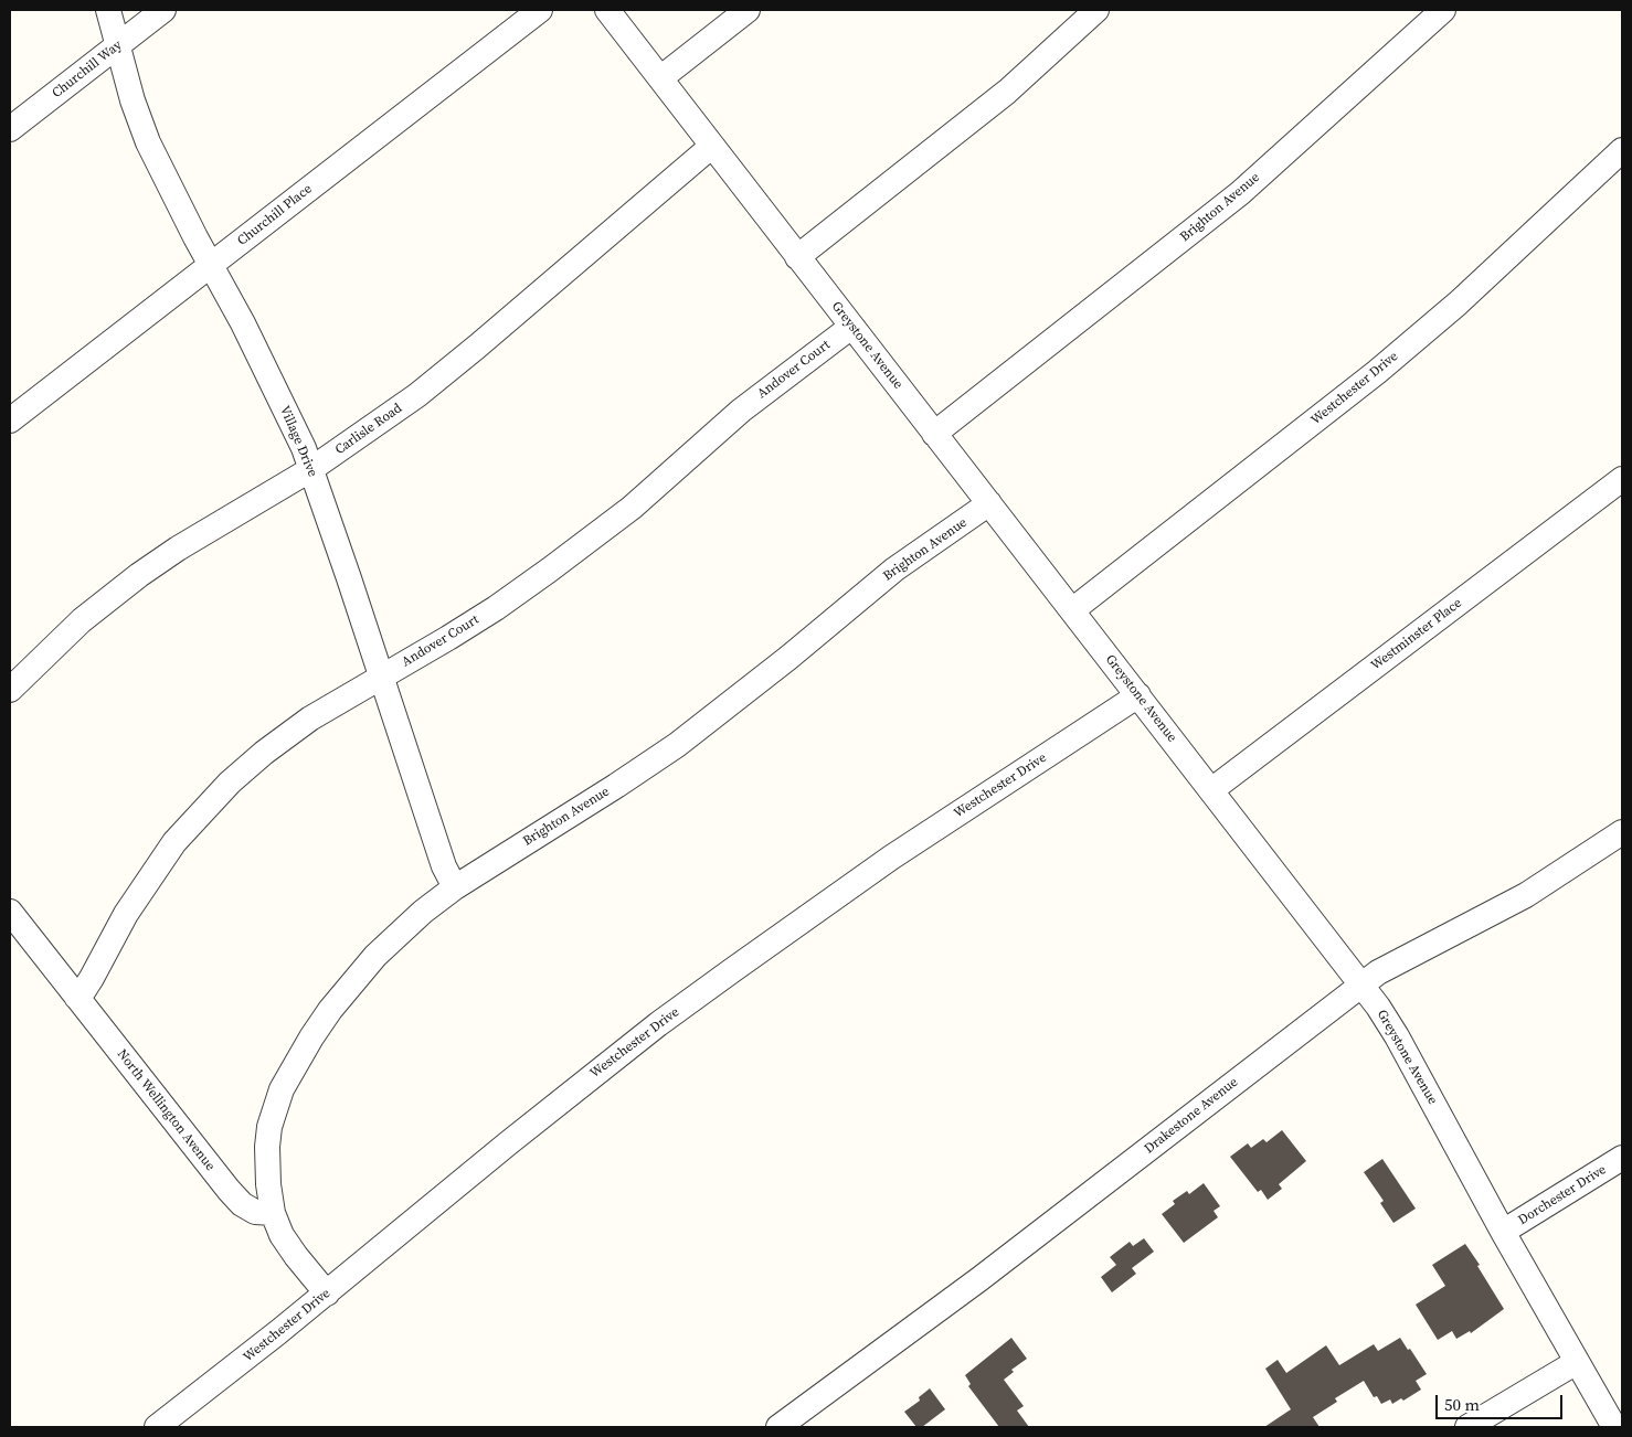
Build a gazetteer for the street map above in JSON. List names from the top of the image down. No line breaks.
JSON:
{"streets":{"street":["Churchill Way","Brighton Avenue","Churchill Place","Greystone Avenue","Andover Court","Westchester Drive","Carlisle Road","Village Drive","Westminster Place","North Wellington Avenue","Drakestone Avenue","Dorchester Drive"]},"crossings":[["Churchill Way","Village Drive"],["Brighton Avenue","Greystone Avenue"],["Brighton Avenue","Village Drive"],["Brighton Avenue","North Wellington Avenue"],["Churchill Place","Village Drive"],["Greystone Avenue","Andover Court"],["Greystone Avenue","Westchester Drive"],["Greystone Avenue","Carlisle Road"],["Greystone Avenue","Westminster Place"],["Greystone Avenue","Drakestone Avenue"],["Greystone Avenue","Dorchester Drive"],["Andover Court","Village Drive"],["Andover Court","North Wellington Avenue"],["Carlisle Road","Village Drive"]],"scale_bar":"50 m"}
